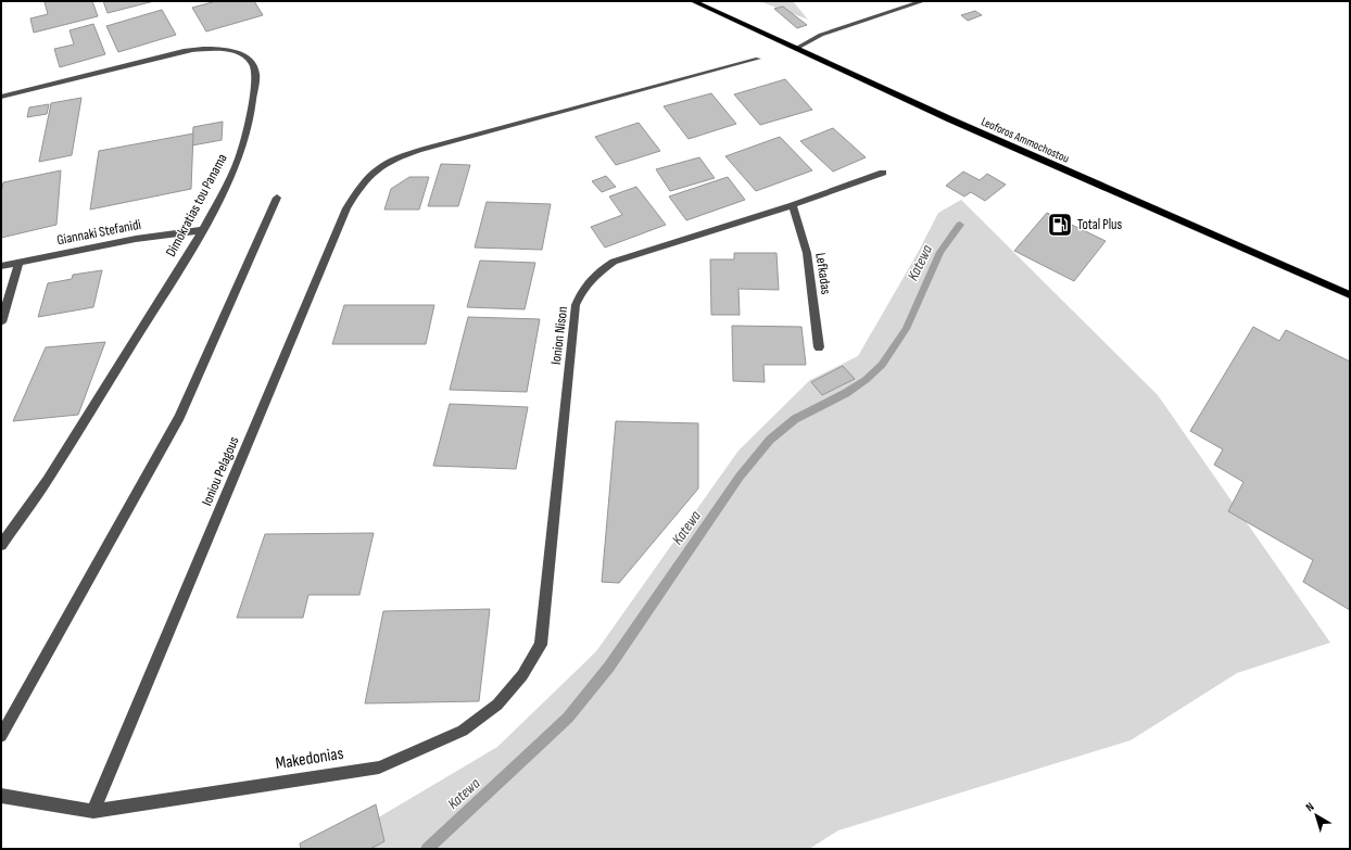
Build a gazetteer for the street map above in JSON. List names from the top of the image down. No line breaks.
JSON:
{"streets":{"main road":["Leoforos Ammochostou"],"street":["Dimokratias tou Panama","Giannaki Stefanidi","Lefkadas","Ionion Nison","Ioniou Pelagous","Makedonias"]},"crossings":[["Dimokratias tou Panama","Giannaki Stefanidi"],["Lefkadas","Ionion Nison"],["Ionion Nison","Makedonias"],["Ioniou Pelagous","Makedonias"]],"water":["Katewa"],"places":{"fuel station":["Total Plus"]},"north":"top left"}
